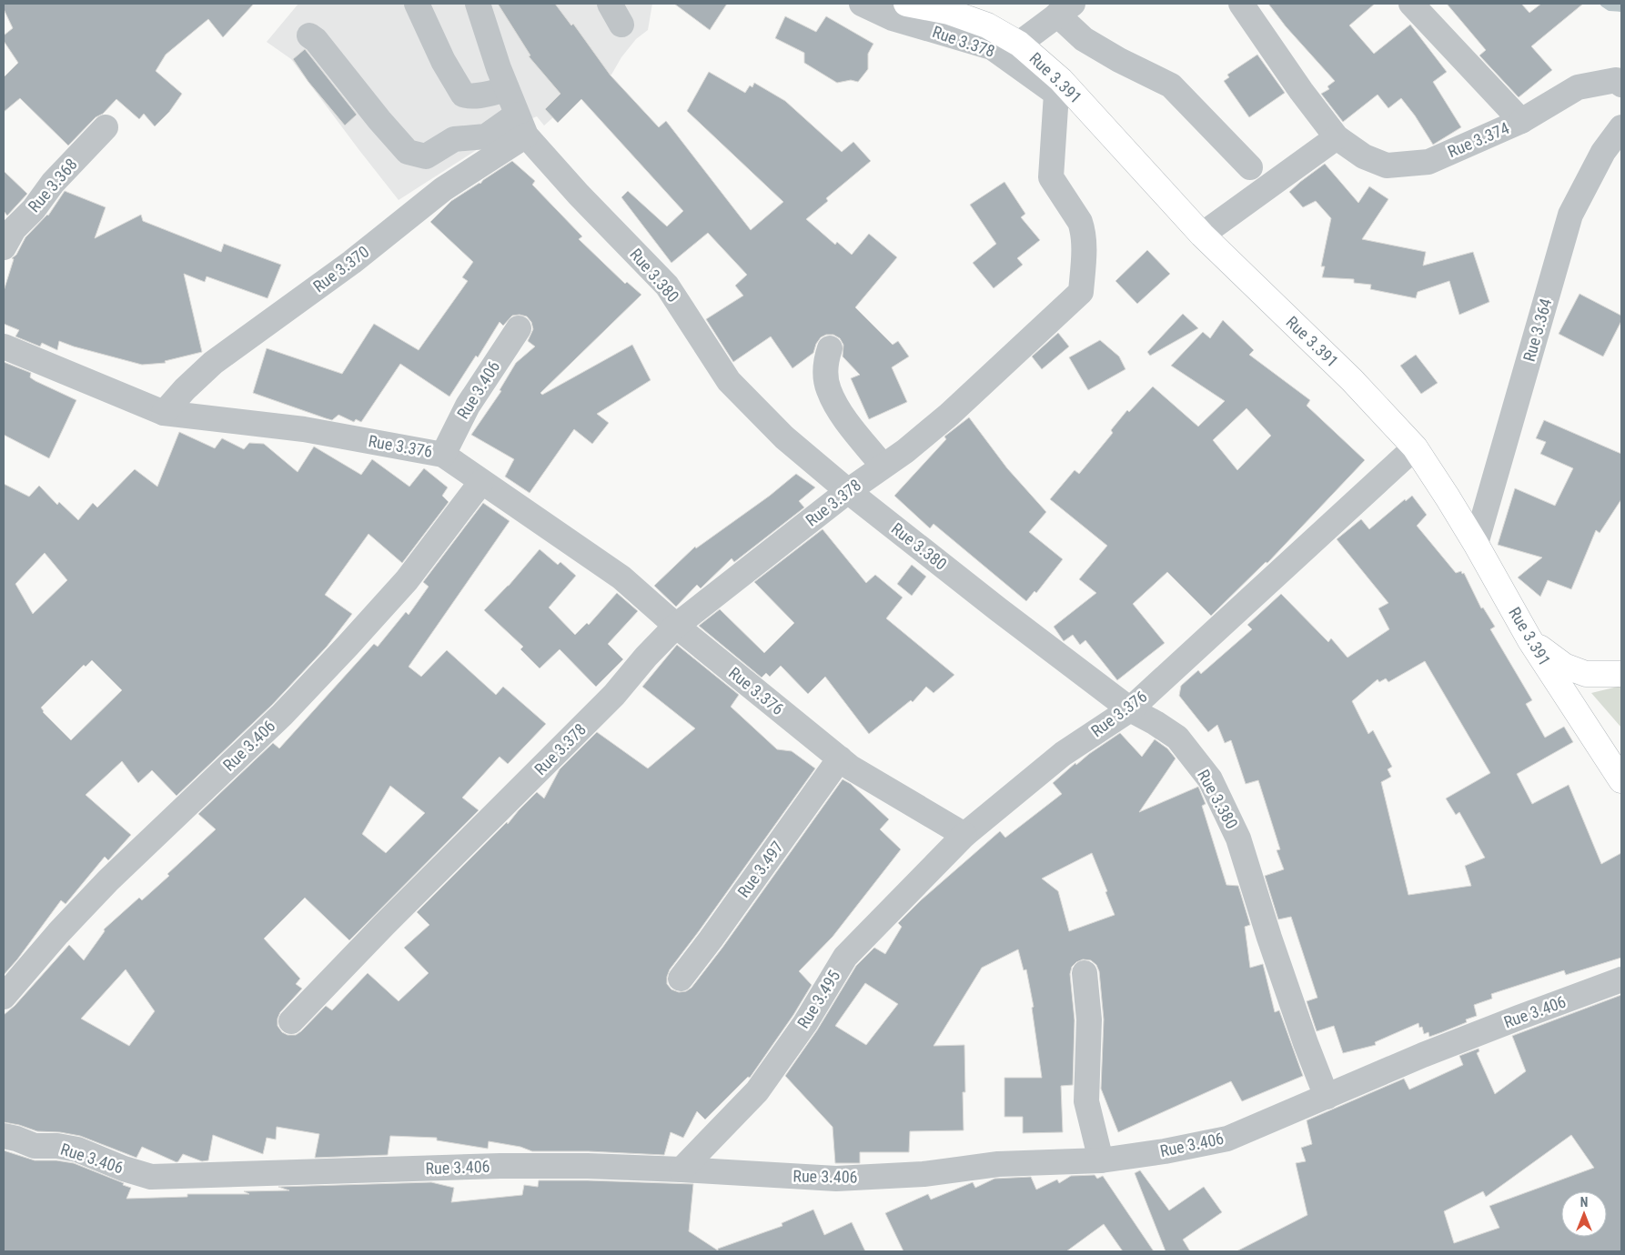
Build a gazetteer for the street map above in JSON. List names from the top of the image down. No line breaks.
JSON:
{"streets":{"main road":["Rue 3.391"],"street":["Rue 3.378","Rue 3.374","Rue 3.368","Rue 3.370","Rue 3.380","Rue 3.364","Rue 3.406","Rue 3.376","Rue 3.497","Rue 3.495"]},"crossings":[["Rue 3.378","Rue 3.380"],["Rue 3.378","Rue 3.376"],["Rue 3.391","Rue 3.364"],["Rue 3.391","Rue 3.376"],["Rue 3.370","Rue 3.380"],["Rue 3.370","Rue 3.376"],["Rue 3.380","Rue 3.406"],["Rue 3.380","Rue 3.376"],["Rue 3.406","Rue 3.376"],["Rue 3.406","Rue 3.495"],["Rue 3.376","Rue 3.497"],["Rue 3.376","Rue 3.495"]],"north":"top"}
